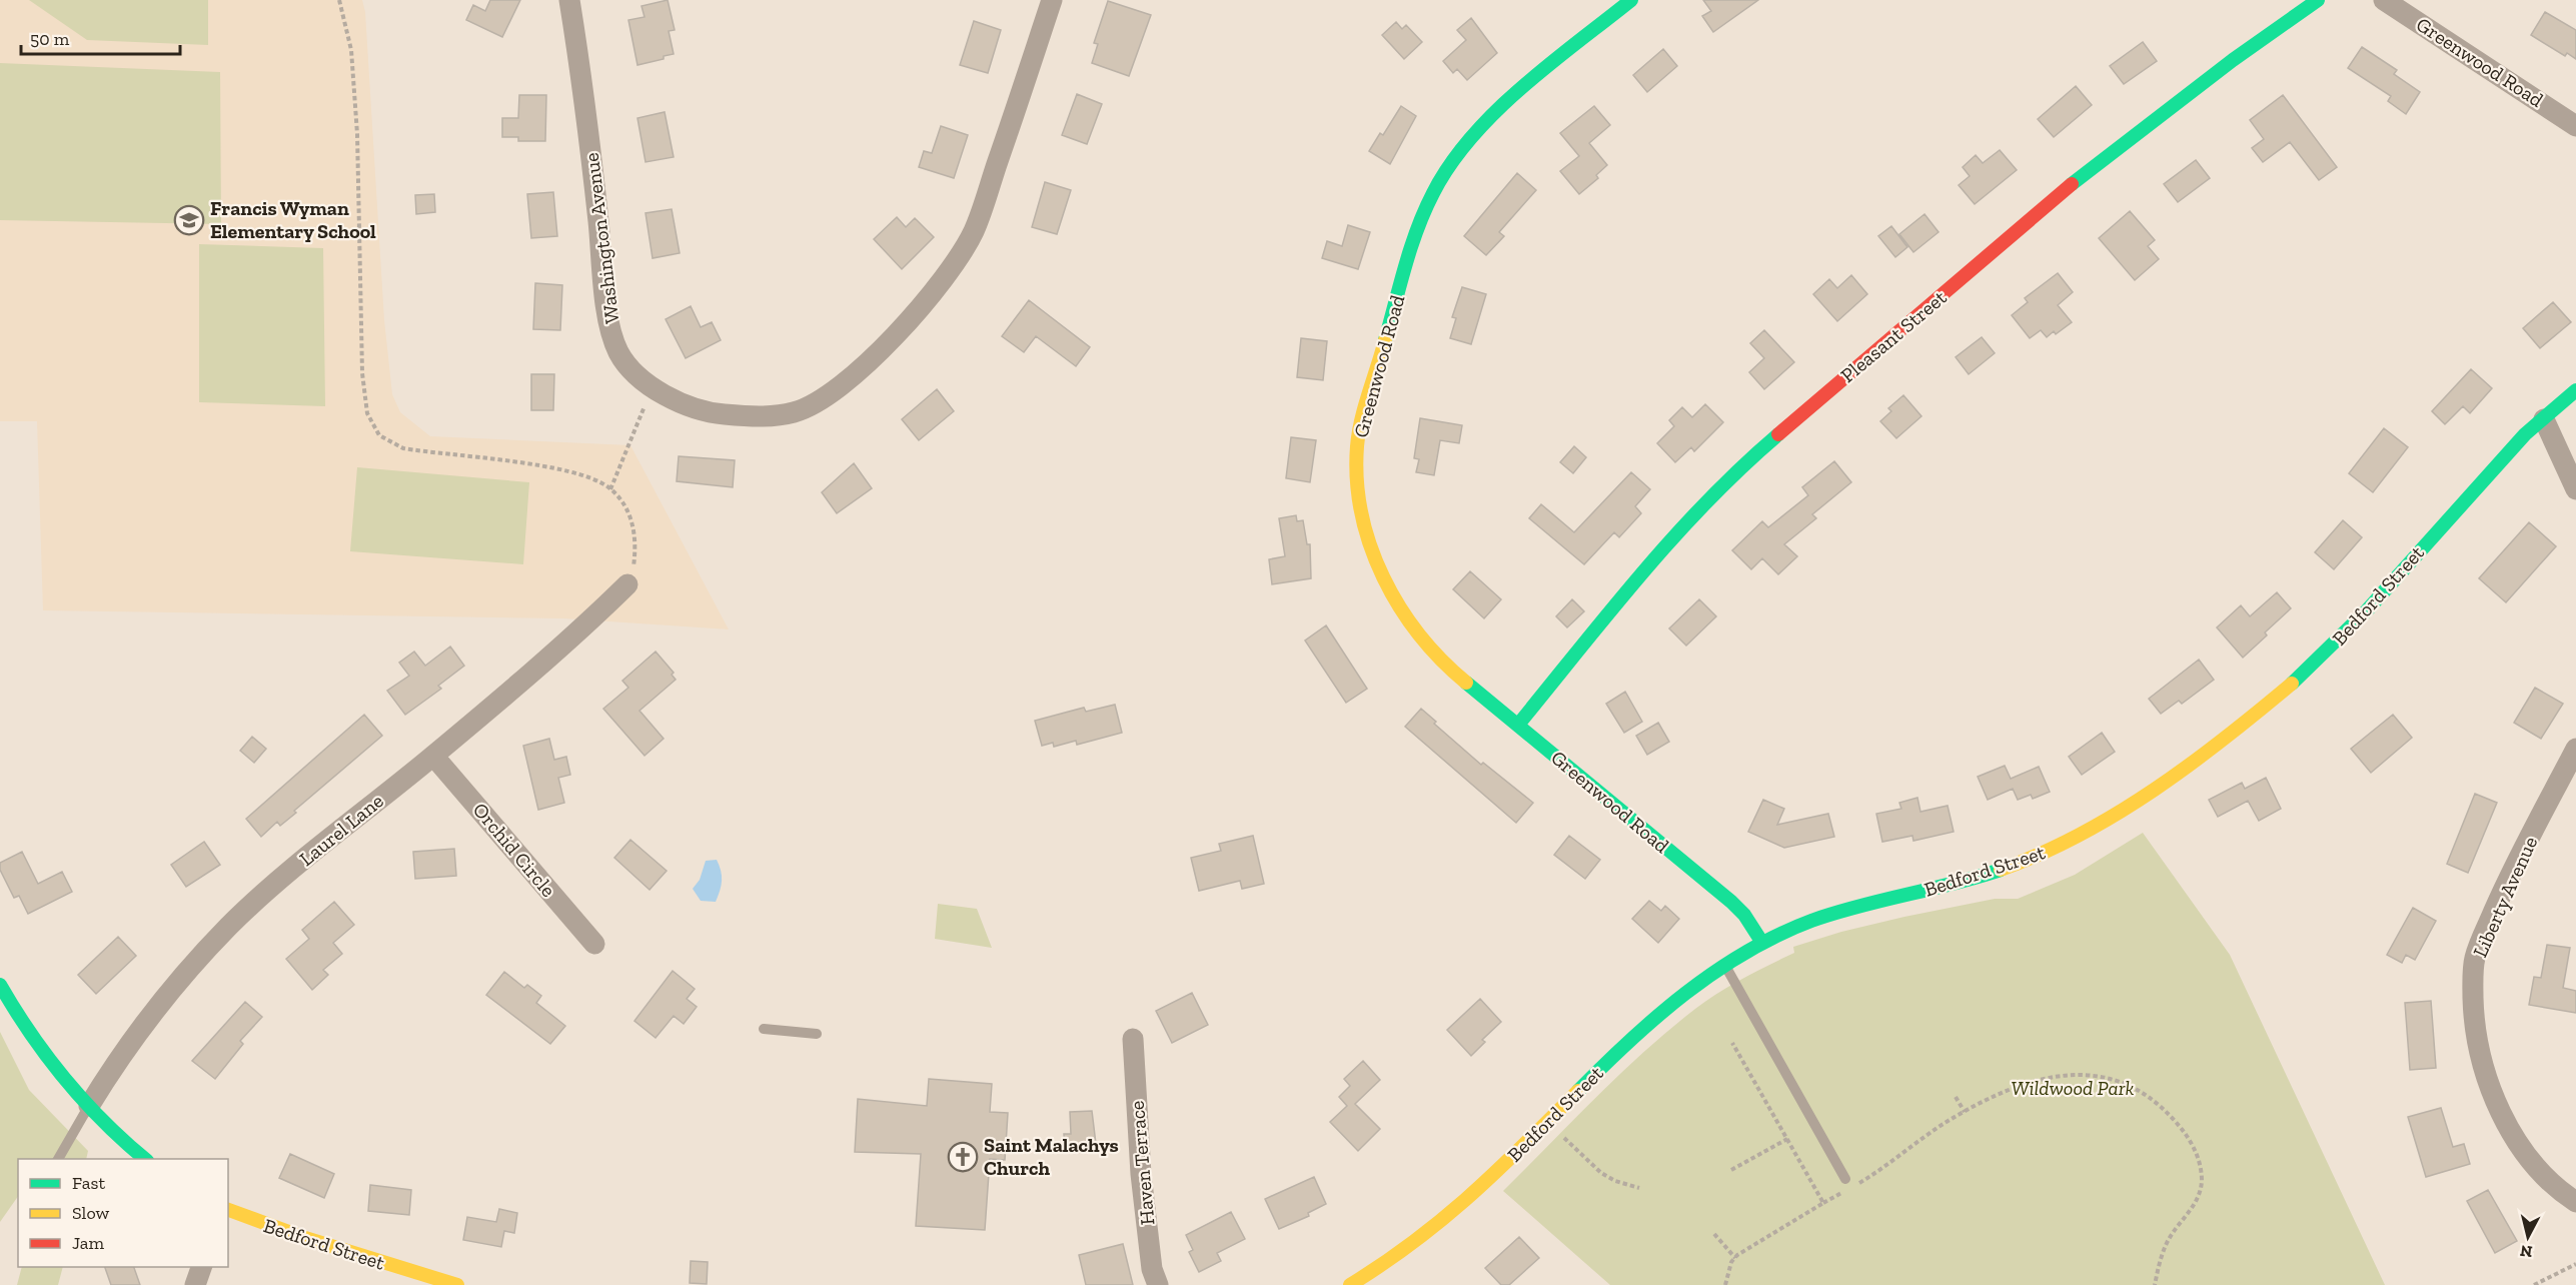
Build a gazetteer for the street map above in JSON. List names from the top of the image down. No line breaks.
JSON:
{"streets":{"street":["Greenwood Road","Washington Avenue","Pleasant Street","Bedford Street","Laurel Lane","Orchid Circle","Liberty Avenue","Haven Terrace"]},"crossings":[["Greenwood Road","Pleasant Street"],["Greenwood Road","Bedford Street"],["Laurel Lane","Orchid Circle"]],"parks":["Wildwood Park"],"places":{"school or university":["Francis Wyman Elementary School"],"church":["Saint Malachys Church"]},"legend":["Fast","Slow","Jam"],"scale_bar":"50 m","north":"bottom"}
